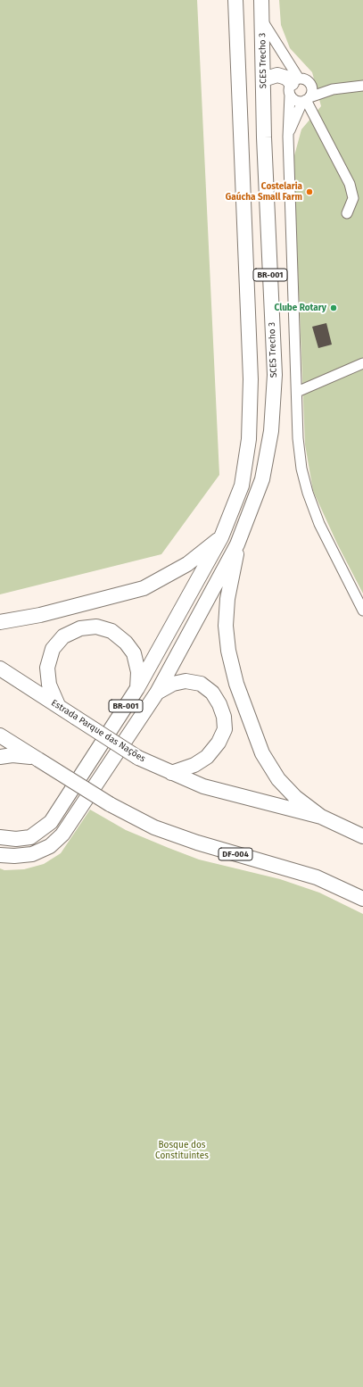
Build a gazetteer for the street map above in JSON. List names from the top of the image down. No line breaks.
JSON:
{"streets":{"highway":["SCES Trecho 3","BR-001","Estrada Parque das Nações","DF-004"]},"crossings":[["SCES Trecho 3","BR-001"],["BR-001","Estrada Parque das Nações"]],"parks":["Bosque dos Constituintes"],"places":["Costelaria Gaúcha Small Farm","Clube Rotary"]}
